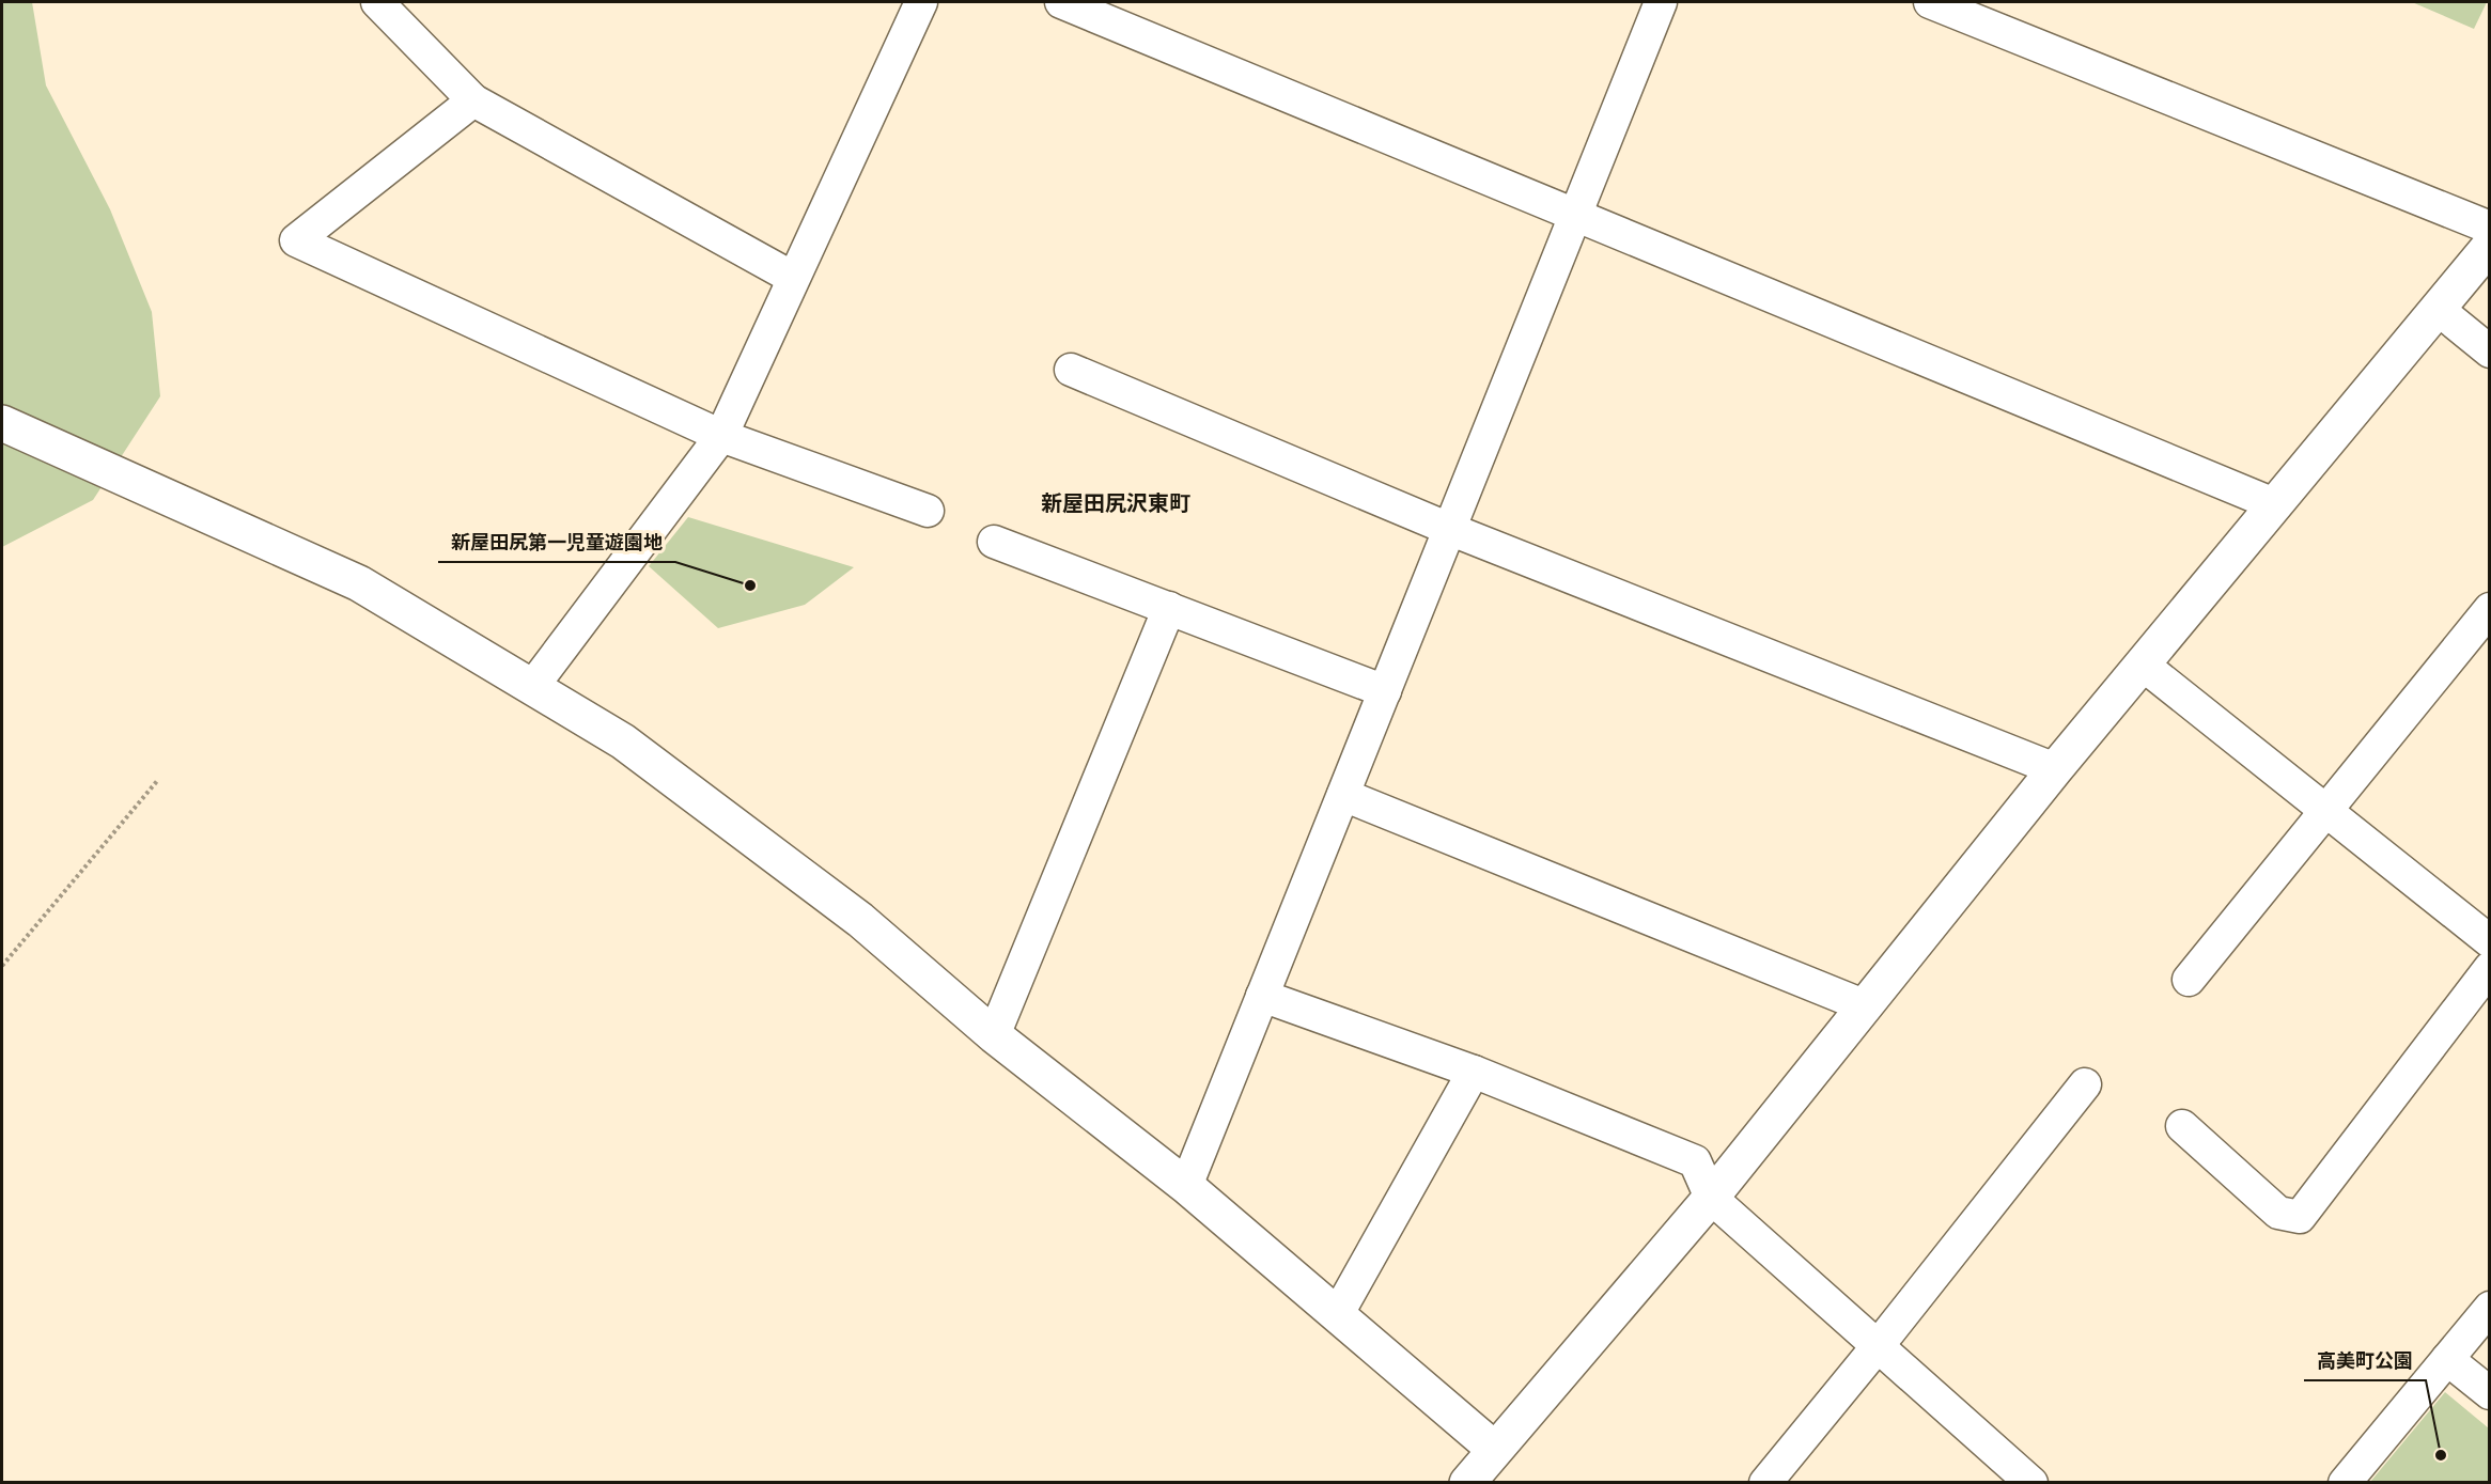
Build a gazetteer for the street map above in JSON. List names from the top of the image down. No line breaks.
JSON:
{"districts":["新屋田尻沢東町"],"places":["新屋田尻第一児童遊園地","高美町公園"]}
